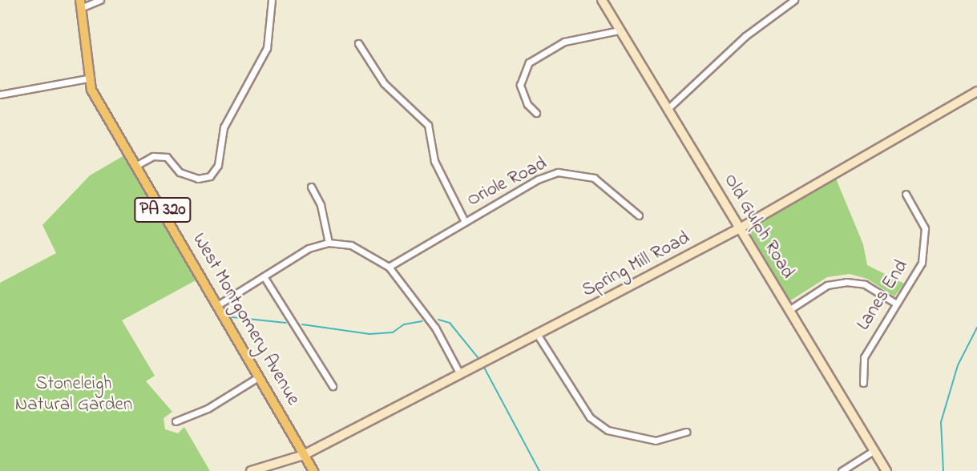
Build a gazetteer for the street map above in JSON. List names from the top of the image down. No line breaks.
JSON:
{"streets":{"main road":["PA 320","Old Gulph Road","Spring Mill Road","West Montgomery Avenue"],"street":["Oriole Road","Lanes End"]},"crossings":[["Old Gulph Road","Spring Mill Road"],["Spring Mill Road","West Montgomery Avenue"]],"parks":["Stoneleigh Natural Garden"]}
